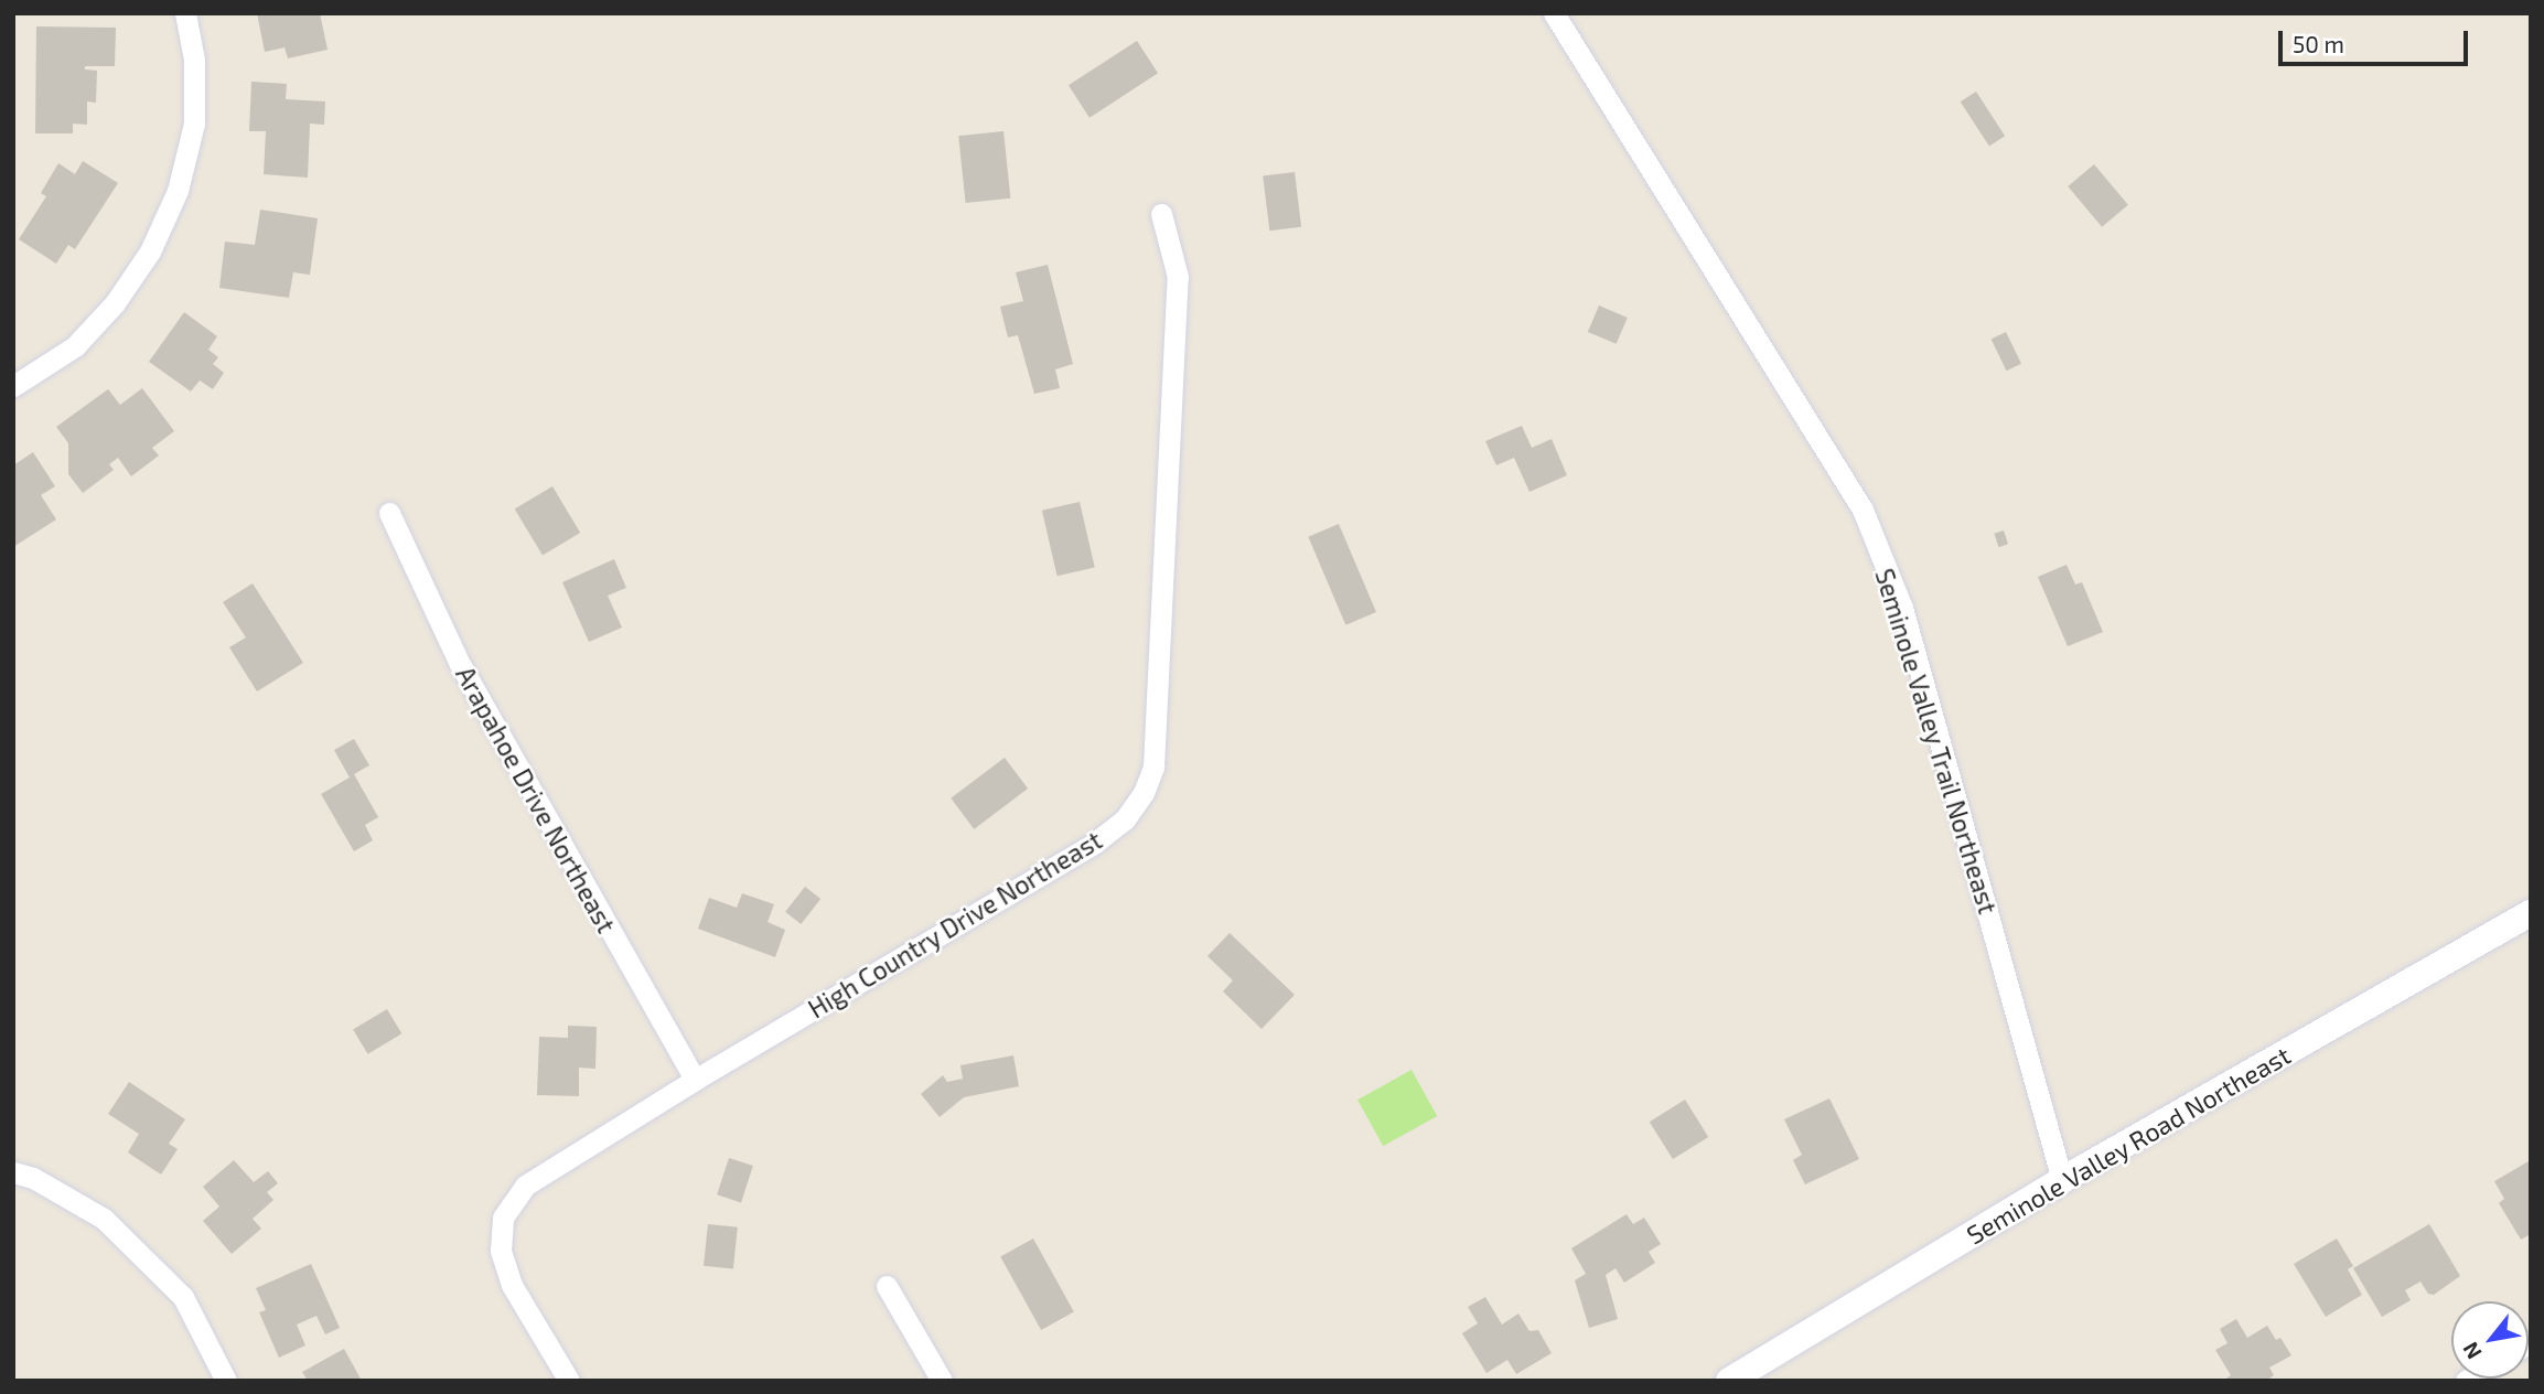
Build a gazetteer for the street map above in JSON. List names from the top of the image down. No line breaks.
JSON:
{"streets":{"street":["Seminole Valley Trail Northeast","Arapahoe Drive Northeast","High Country Drive Northeast","Seminole Valley Road Northeast"]},"crossings":[["Seminole Valley Trail Northeast","Seminole Valley Road Northeast"],["Arapahoe Drive Northeast","High Country Drive Northeast"]],"scale_bar":"50 m","north":"bottom left"}
